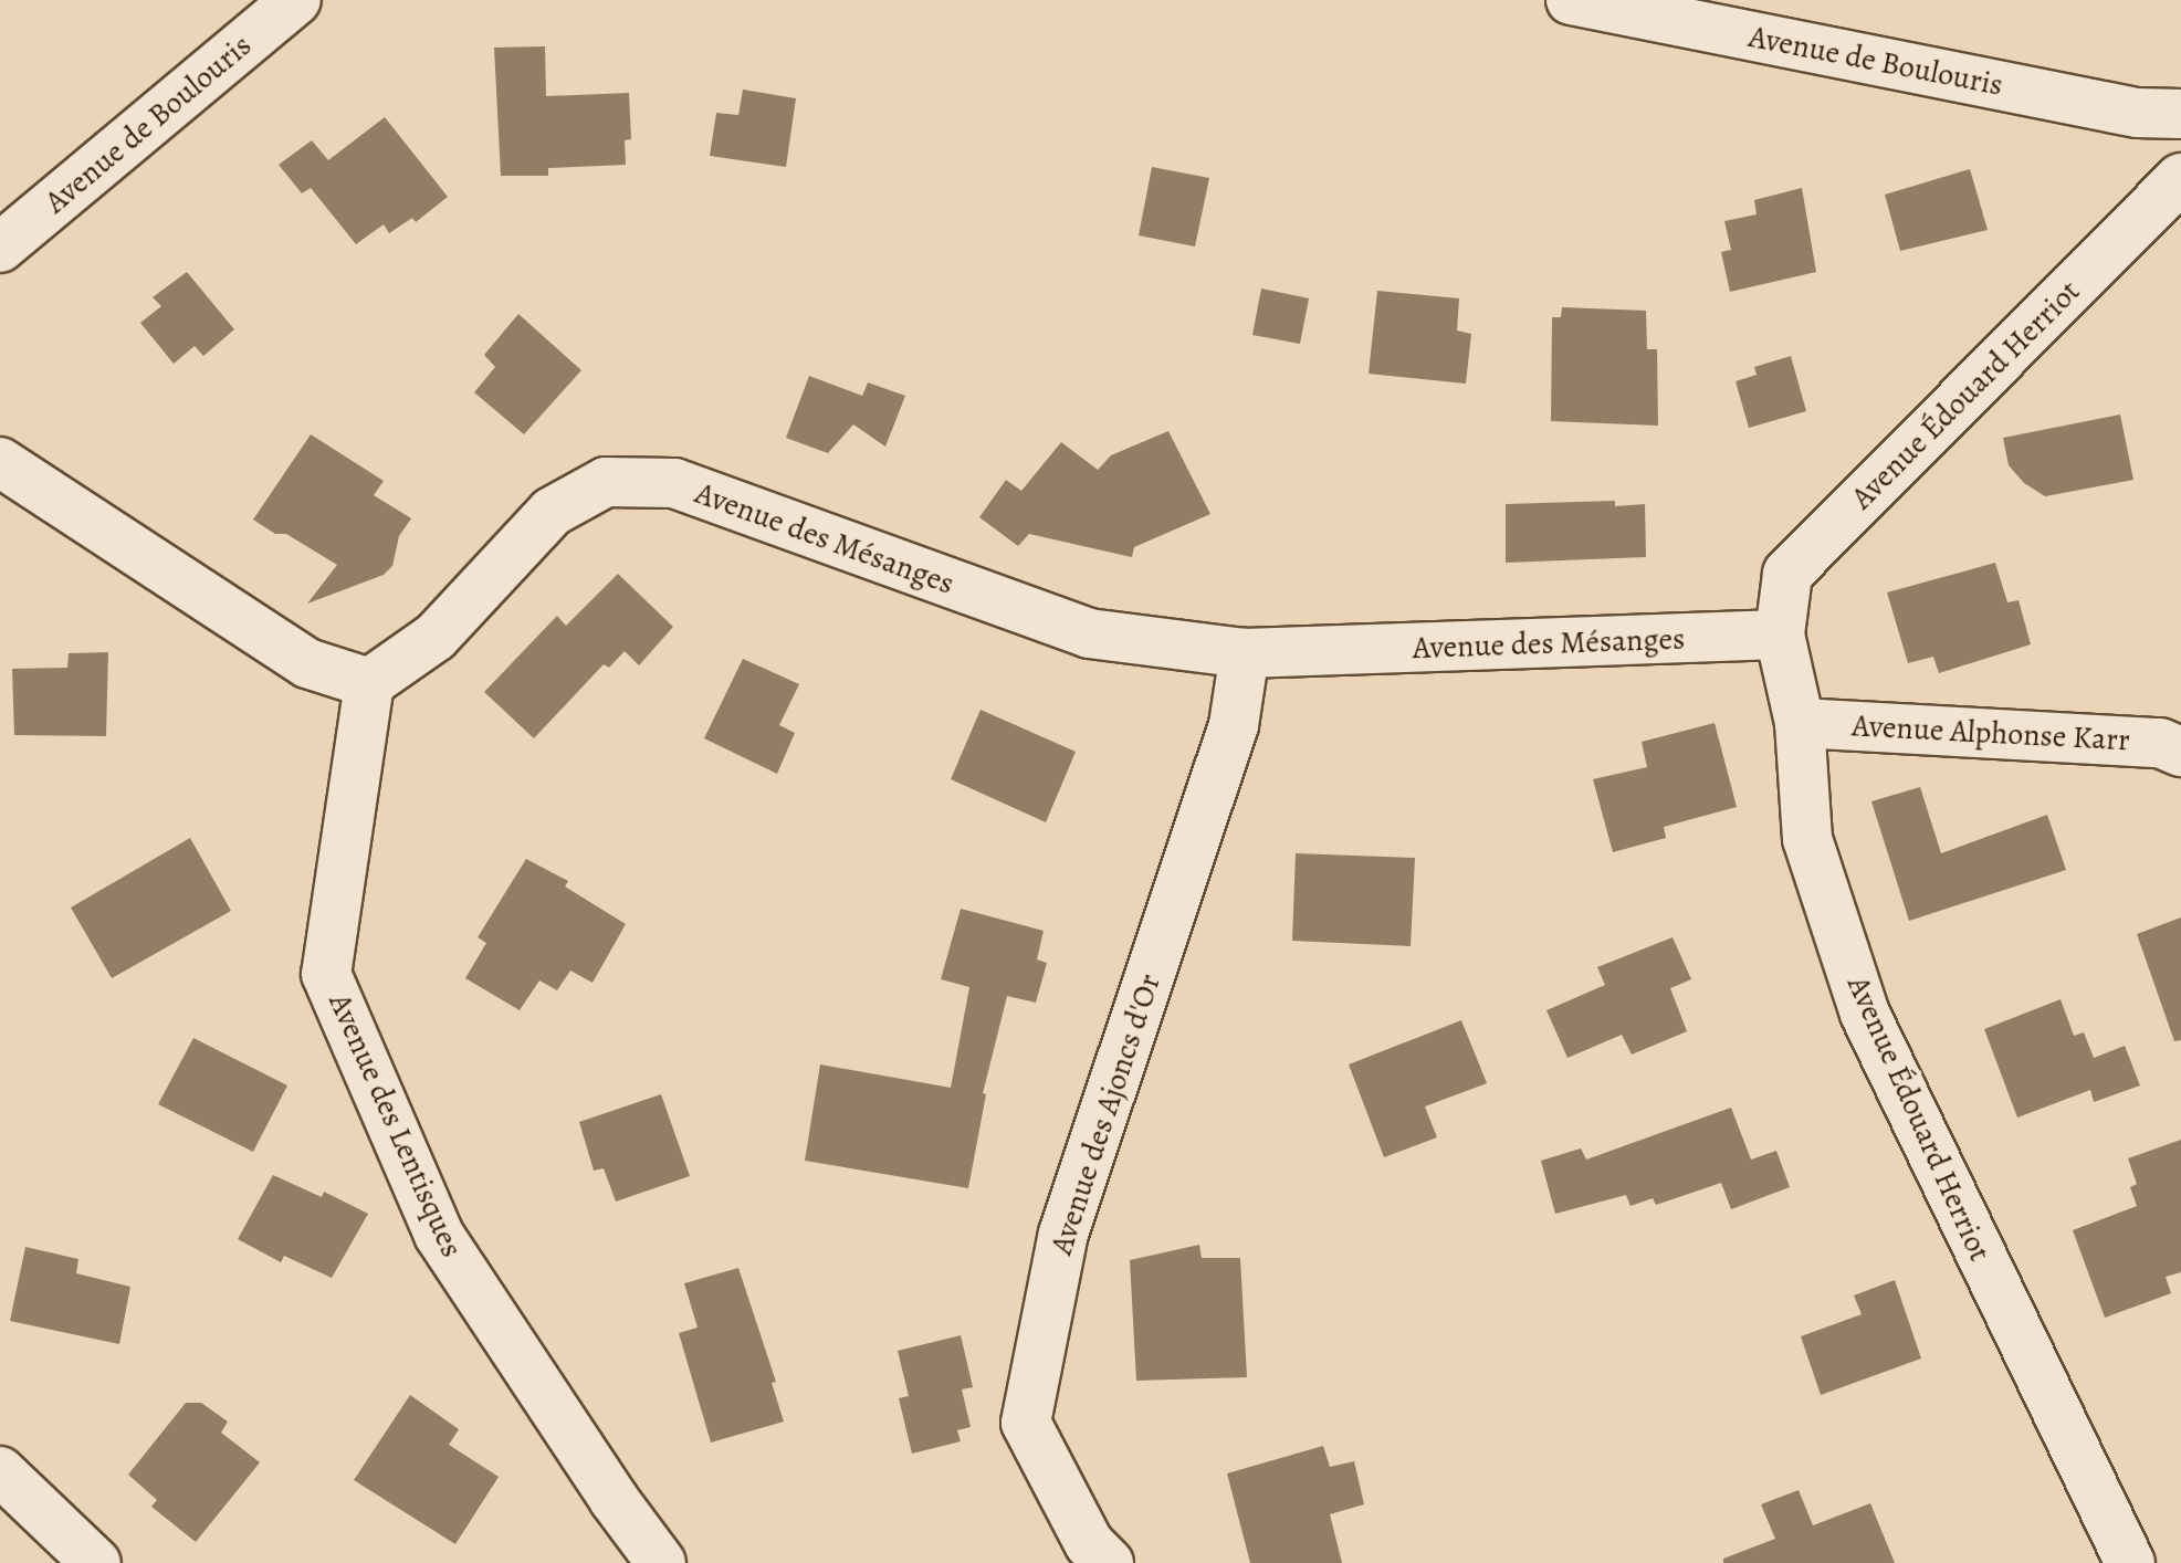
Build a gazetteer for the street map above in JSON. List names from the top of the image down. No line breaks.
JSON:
{"streets":{"street":["Avenue de Boulouris","Avenue Édouard Herriot","Avenue des Mésanges","Avenue Alphonse Karr","Avenue des Ajoncs d'Or","Avenue des Lentisques"]},"crossings":[["Avenue Édouard Herriot","Avenue des Mésanges"],["Avenue Édouard Herriot","Avenue Alphonse Karr"],["Avenue des Mésanges","Avenue des Ajoncs d'Or"],["Avenue des Mésanges","Avenue des Lentisques"]]}
